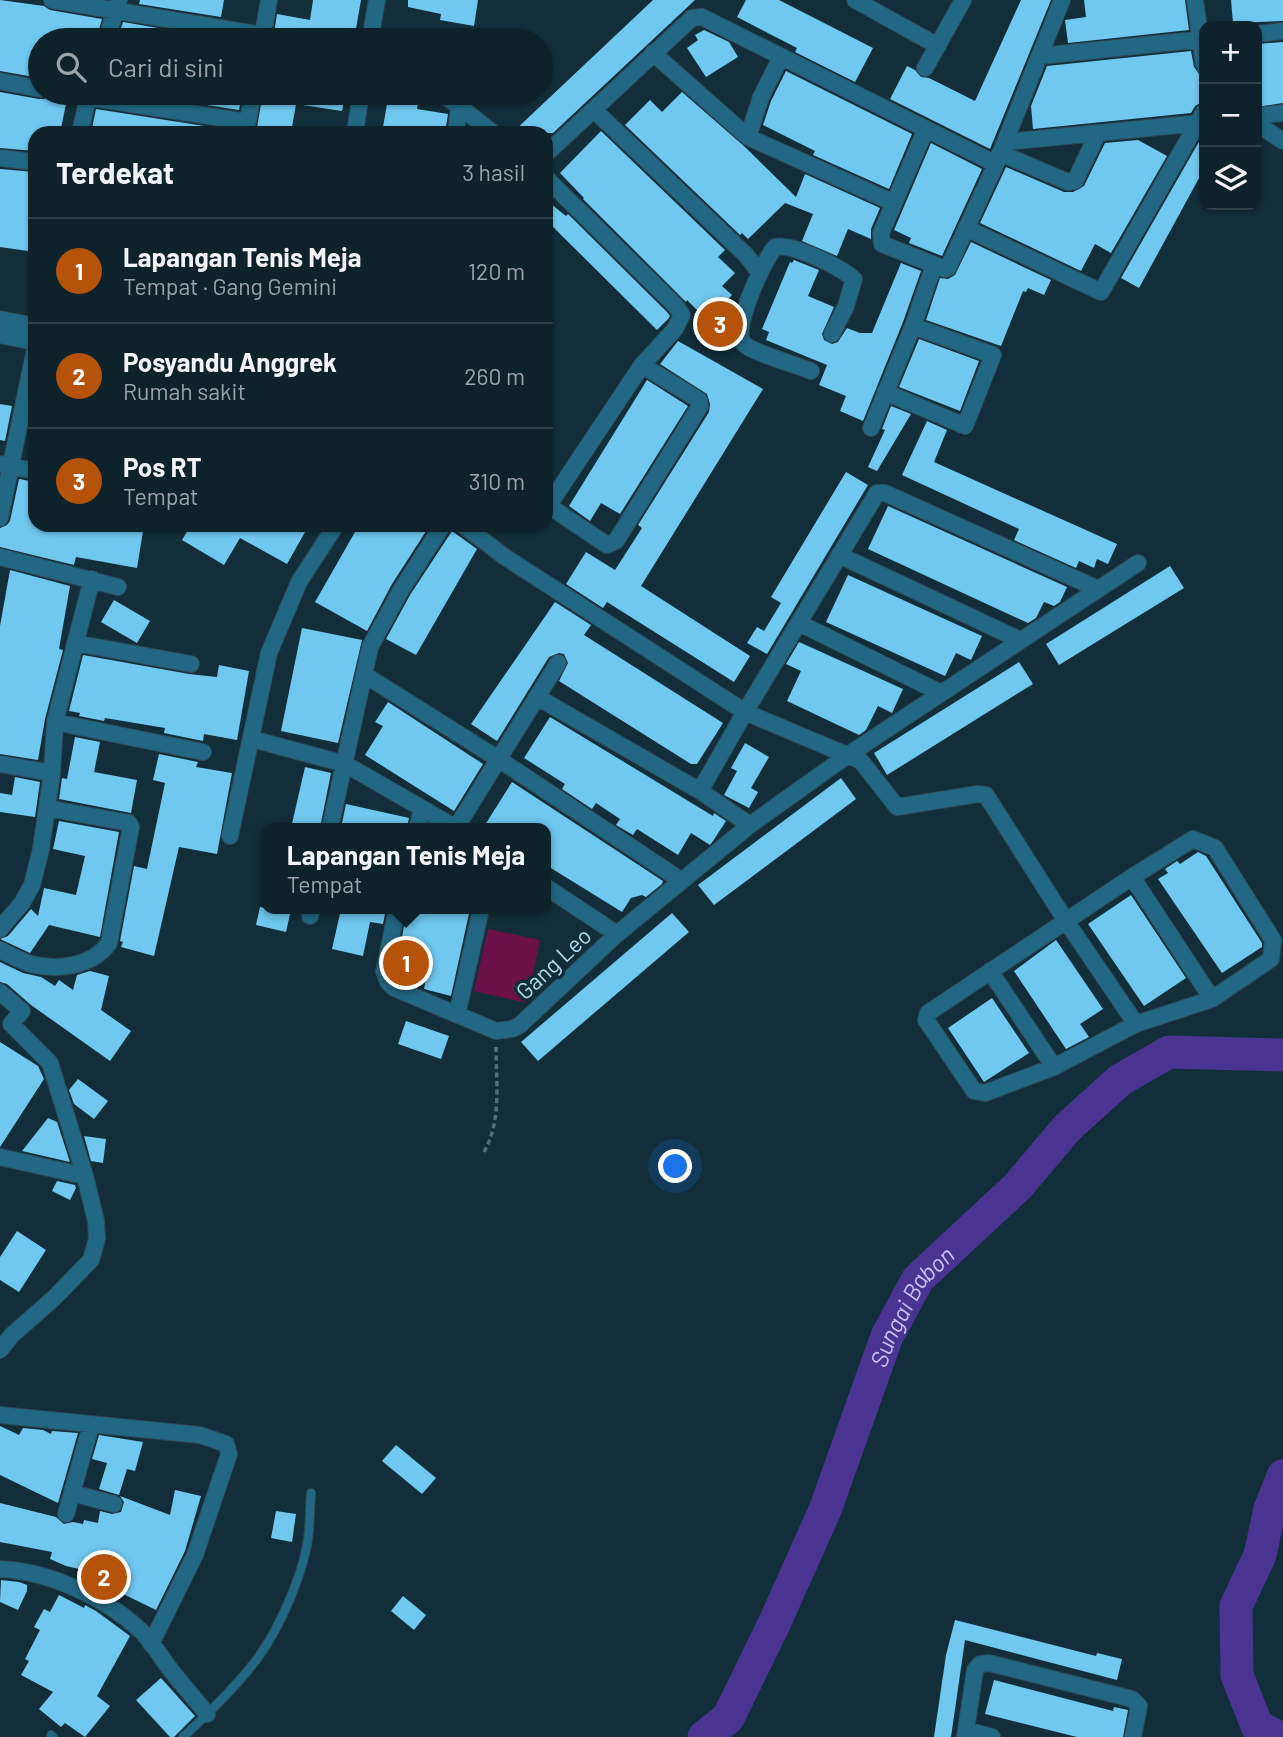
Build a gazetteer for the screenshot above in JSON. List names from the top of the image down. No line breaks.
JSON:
{"streets":{"street":["Gang Leo"]},"water":["Sungai Babon"],"page":{"map_buttons":["+","−"],"search":"Cari di sini","heading":["Terdekat","3 hasil"],"list":[{"mark":"1","name":"Lapangan Tenis Meja","note":"Tempat · Gang Gemini","value":"120 m"},{"mark":"2","name":"Posyandu Anggrek","note":"Rumah sakit","value":"260 m"},{"mark":"3","name":"Pos RT","note":"Tempat","value":"310 m"}],"pins":["3","1","2"],"popup":["Lapangan Tenis Meja","Tempat"]}}
